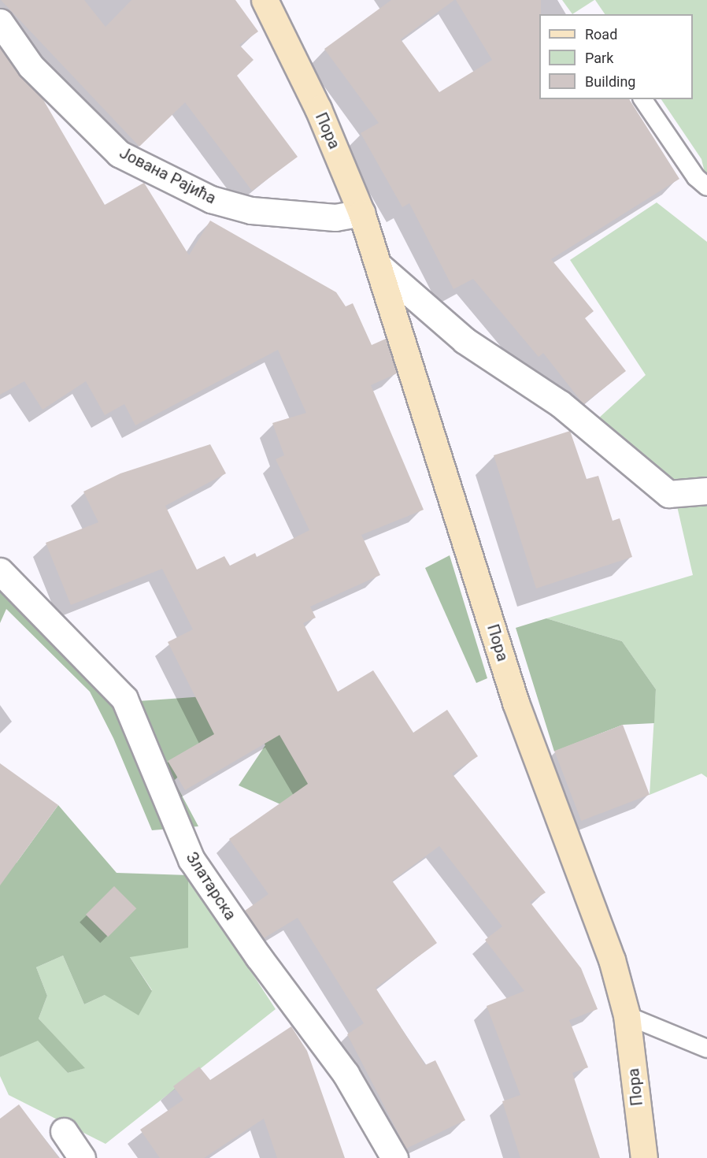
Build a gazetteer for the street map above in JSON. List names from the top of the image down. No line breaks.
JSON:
{"streets":{"street":["Пора","Јована Рајића","Златарска"]},"crossings":[["Пора","Јована Рајића"]],"legend":["Road","Park","Building"]}
